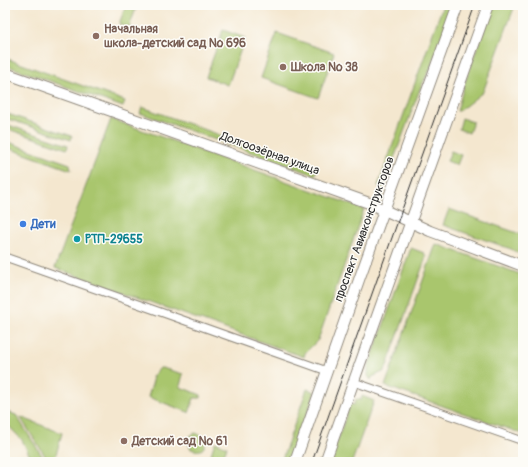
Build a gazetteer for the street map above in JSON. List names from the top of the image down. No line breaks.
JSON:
{"streets":{"street":["Долгоозёрная улица","проспект Авиаконструкторов"]},"crossings":[["Долгоозёрная улица","проспект Авиаконструкторов"]],"places":["Начальная школа-детский сад № 696","Школа № 38","Дети","РТП-29655","Детский сад № 61"]}
